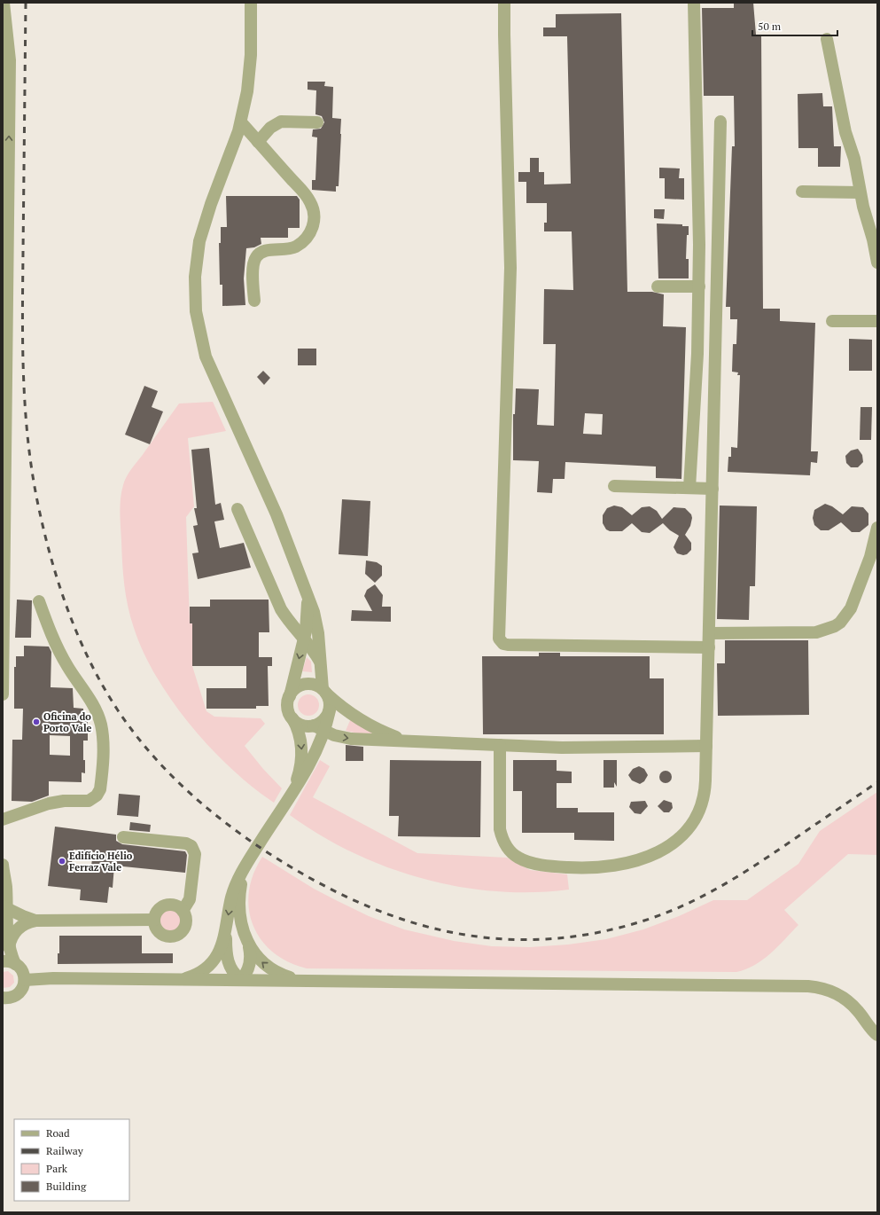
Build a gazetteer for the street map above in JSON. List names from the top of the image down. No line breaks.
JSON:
{"places":["Oficina do Porto Vale","Edifício Hélio Ferraz Vale"],"legend":["Road","Railway","Park","Building"],"scale_bar":"50 m"}
